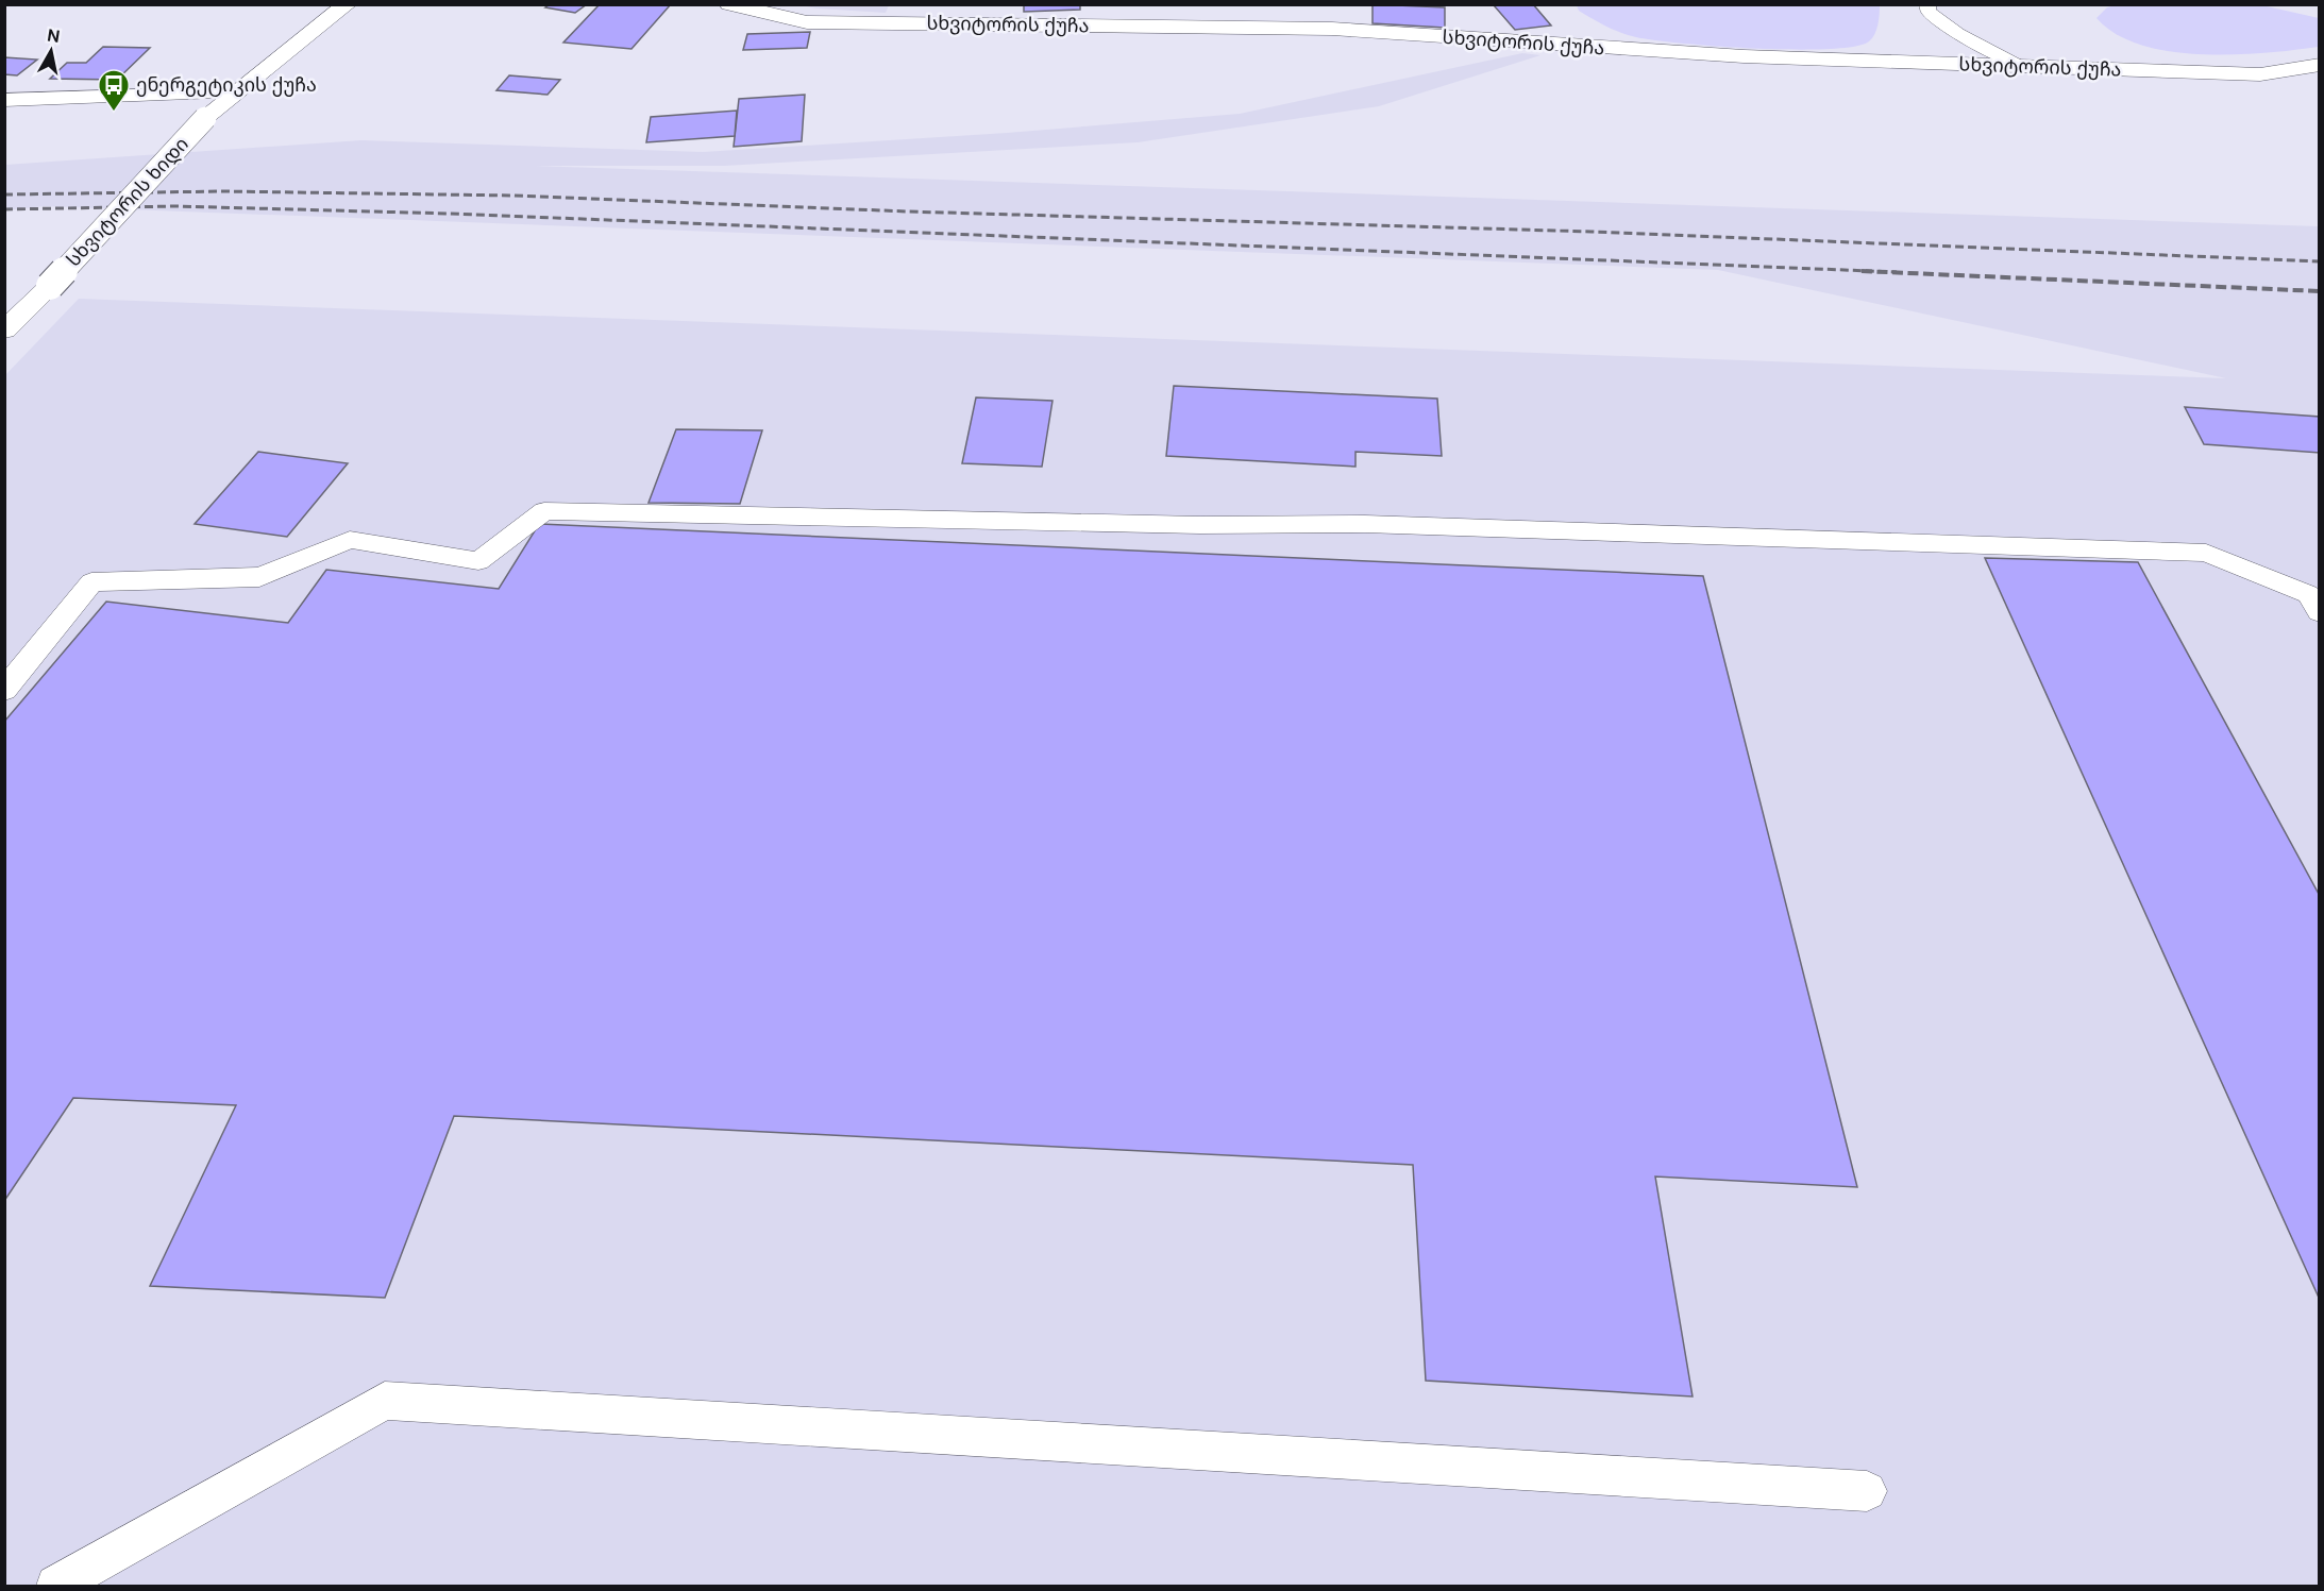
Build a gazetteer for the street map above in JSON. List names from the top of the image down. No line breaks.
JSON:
{"streets":{"street":["სხვიტორის ქუჩა","სხვიტორის ხიდი"]},"places":{"bus stop":["ენერგეტიკის ქუჩა"]},"north":"top"}
